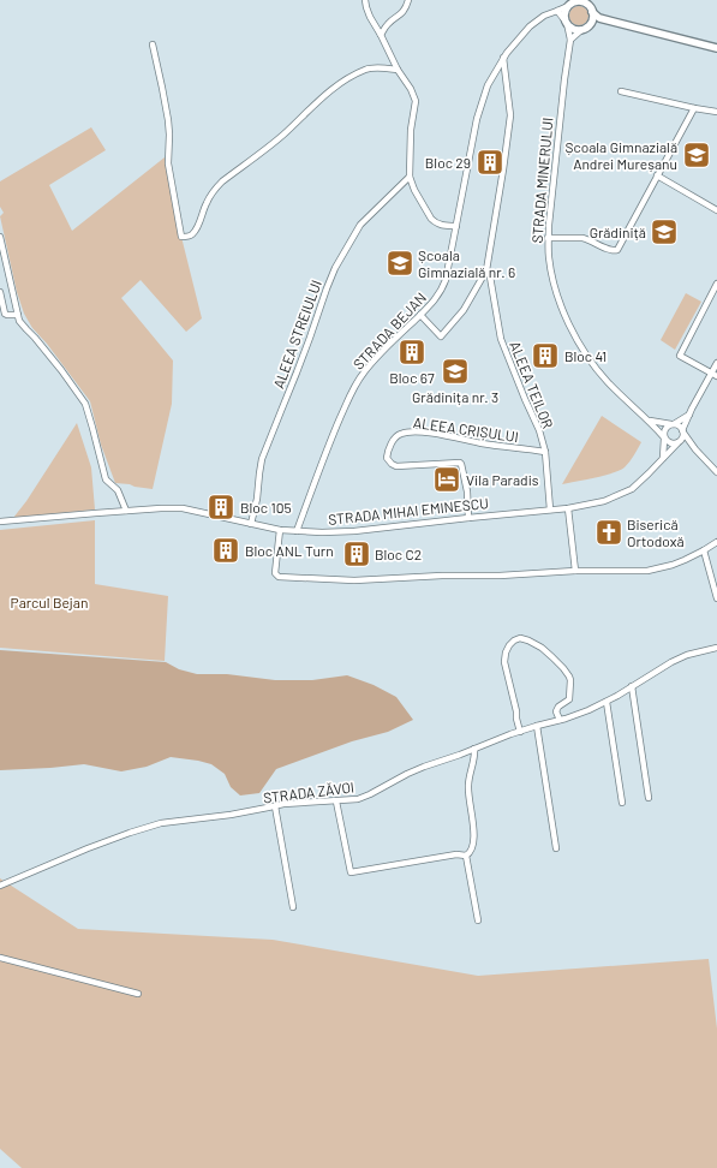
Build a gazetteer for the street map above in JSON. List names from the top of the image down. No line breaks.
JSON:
{"streets":{"street":["STRADA MINERULUI","STRADA BEJAN","ALEEA STREIULUI","ALEEA TEILOR","ALEEA CRIȘULUI","STRADA MIHAI EMINESCU","STRADA ZĂVOI"]},"crossings":[["STRADA MINERULUI","STRADA MIHAI EMINESCU"],["STRADA BEJAN","ALEEA TEILOR"],["STRADA BEJAN","STRADA MIHAI EMINESCU"],["ALEEA STREIULUI","STRADA MIHAI EMINESCU"],["ALEEA TEILOR","ALEEA CRIȘULUI"],["ALEEA TEILOR","STRADA MIHAI EMINESCU"],["ALEEA CRIȘULUI","STRADA MIHAI EMINESCU"]],"parks":["Parcul Bejan"],"places":{"school or university":["Școala Gimnazială Andrei Mureșanu","Grădiniță","Școala Gimnazială nr. 6","Grădinița nr. 3"],"building":["Bloc 29","Bloc 67","Bloc 41","Bloc 105","Bloc ANL Turn","Bloc C2"],"hotel":["Vila Paradis"],"church":["Biserică Ortodoxă"]}}
